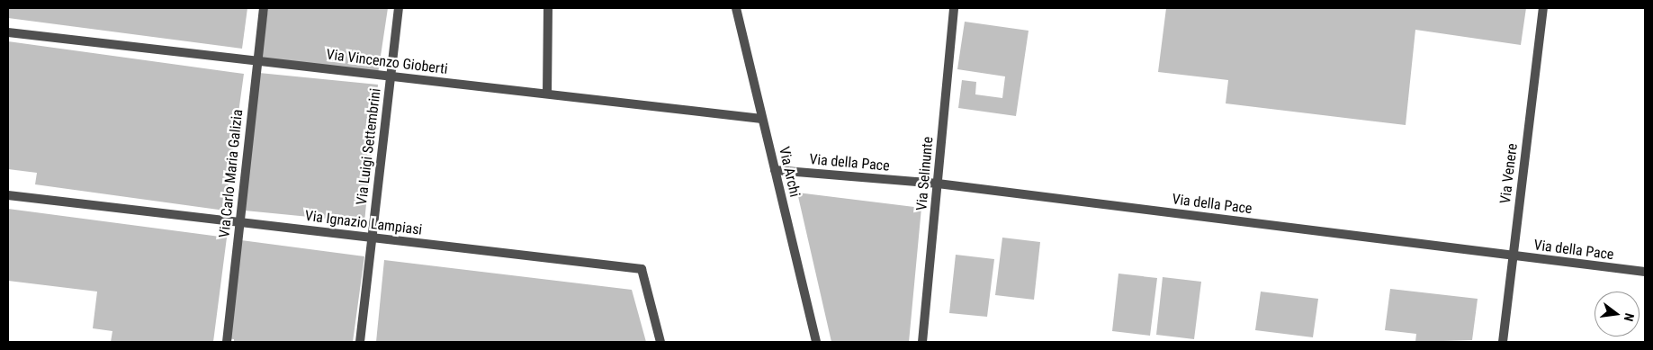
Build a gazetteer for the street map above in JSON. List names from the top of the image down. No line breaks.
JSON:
{"streets":{"street":["Via Vincenzo Gioberti","Via Luigi Settembrini","Via della Pace","Via Archi","Via Carlo Maria Galizia","Via Selinunte","Via Venere","Via Ignazio Lampiasi"]},"crossings":[["Via Vincenzo Gioberti","Via Luigi Settembrini"],["Via Vincenzo Gioberti","Via Archi"],["Via Vincenzo Gioberti","Via Carlo Maria Galizia"],["Via Luigi Settembrini","Via Ignazio Lampiasi"],["Via della Pace","Via Archi"],["Via della Pace","Via Selinunte"],["Via della Pace","Via Venere"],["Via Carlo Maria Galizia","Via Ignazio Lampiasi"]],"north":"right"}
